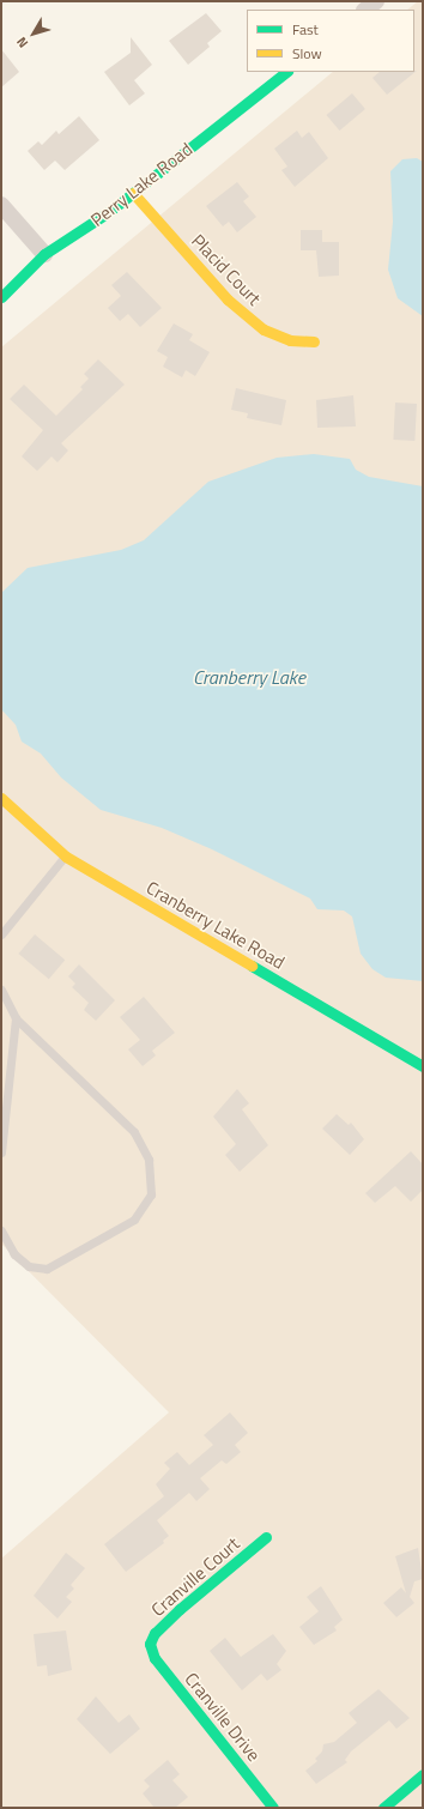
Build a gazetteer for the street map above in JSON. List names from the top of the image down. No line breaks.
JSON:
{"streets":{"street":["Perry Lake Road","Placid Court","Cranberry Lake Road","Cranville Court","Cranville Drive"]},"crossings":[["Perry Lake Road","Placid Court"],["Cranville Court","Cranville Drive"]],"water":["Cranberry Lake"],"legend":["Fast","Slow"],"north":"bottom left"}
